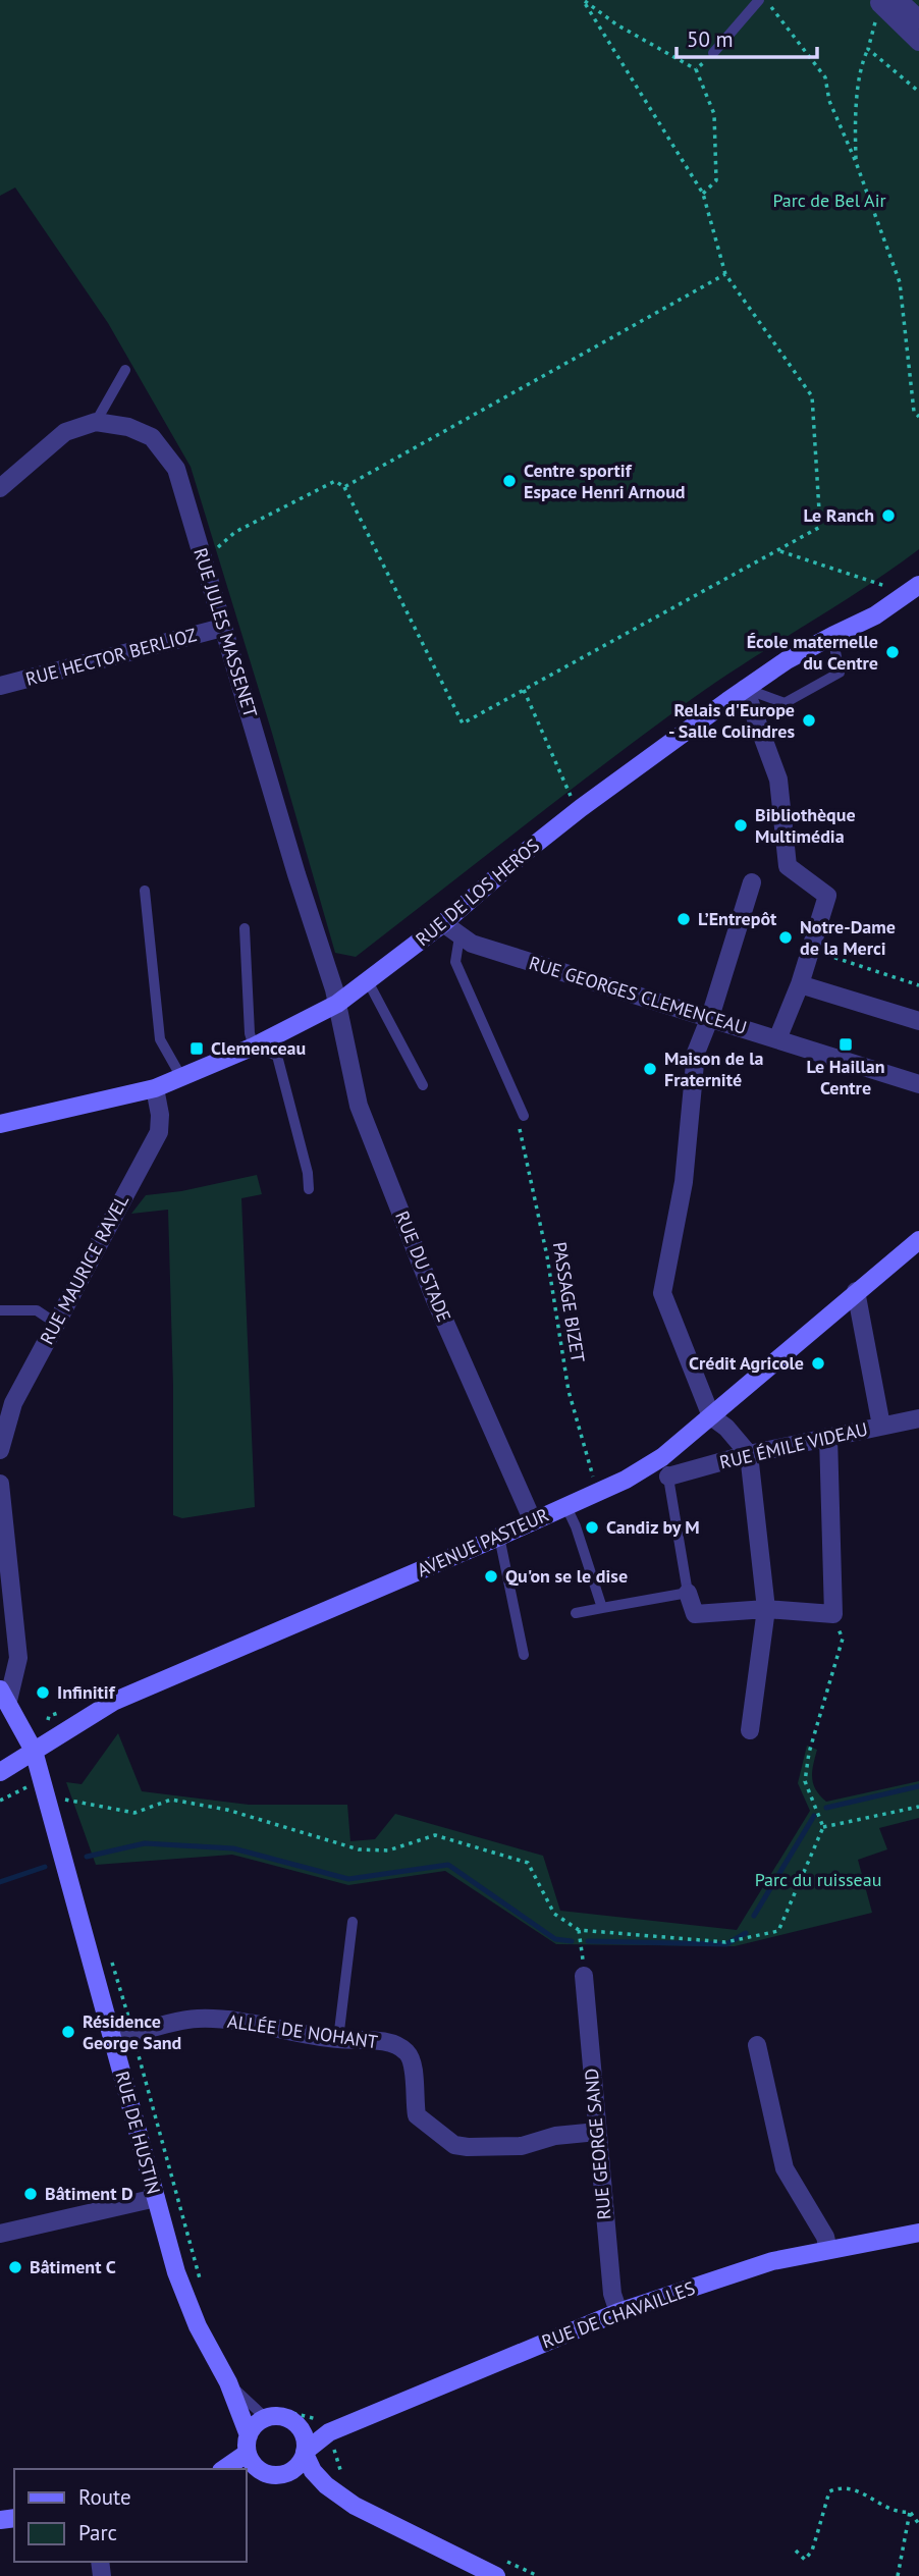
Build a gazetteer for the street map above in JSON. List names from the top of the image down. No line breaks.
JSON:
{"streets":{"street":["RUE JULES MASSENET","RUE HECTOR BERLIOZ","RUE DE LOS HEROS","RUE GEORGES CLEMENCEAU","RUE DU STADE","RUE MAURICE RAVEL","RUE ÉMILE VIDEAU","AVENUE PASTEUR","ALLÉE DE NOHANT","RUE DE HUSTIN","RUE GEORGE SAND","RUE DE CHAVAILLES"],"path":["PASSAGE BIZET"]},"crossings":[["RUE JULES MASSENET","RUE HECTOR BERLIOZ"],["RUE JULES MASSENET","RUE DE LOS HEROS"],["RUE JULES MASSENET","RUE DU STADE"],["RUE DE LOS HEROS","RUE GEORGES CLEMENCEAU"],["RUE DE LOS HEROS","RUE DU STADE"],["RUE DE LOS HEROS","RUE MAURICE RAVEL"],["RUE DU STADE","AVENUE PASTEUR"],["PASSAGE BIZET","AVENUE PASTEUR"],["AVENUE PASTEUR","RUE DE HUSTIN"],["ALLÉE DE NOHANT","RUE DE HUSTIN"],["ALLÉE DE NOHANT","RUE GEORGE SAND"],["RUE DE HUSTIN","RUE DE CHAVAILLES"],["RUE GEORGE SAND","RUE DE CHAVAILLES"]],"parks":["Parc de Bel Air","Parc du ruisseau"],"places":{"other":["Centre sportif Espace Henri Arnoud","Le Ranch","École maternelle du Centre","Relais d'Europe - Salle Colindres","Bibliothèque Multimédia","L’Entrepôt","Notre-Dame de la Merci","Maison de la Fraternité","Crédit Agricole","Candiz by M","Qu'on se le dise","Infinitif","Résidence George Sand","Bâtiment D","Bâtiment C"],"transit":["Le Haillan Centre","Clemenceau"]},"legend":["Route","Parc"],"scale_bar":"50 m"}
